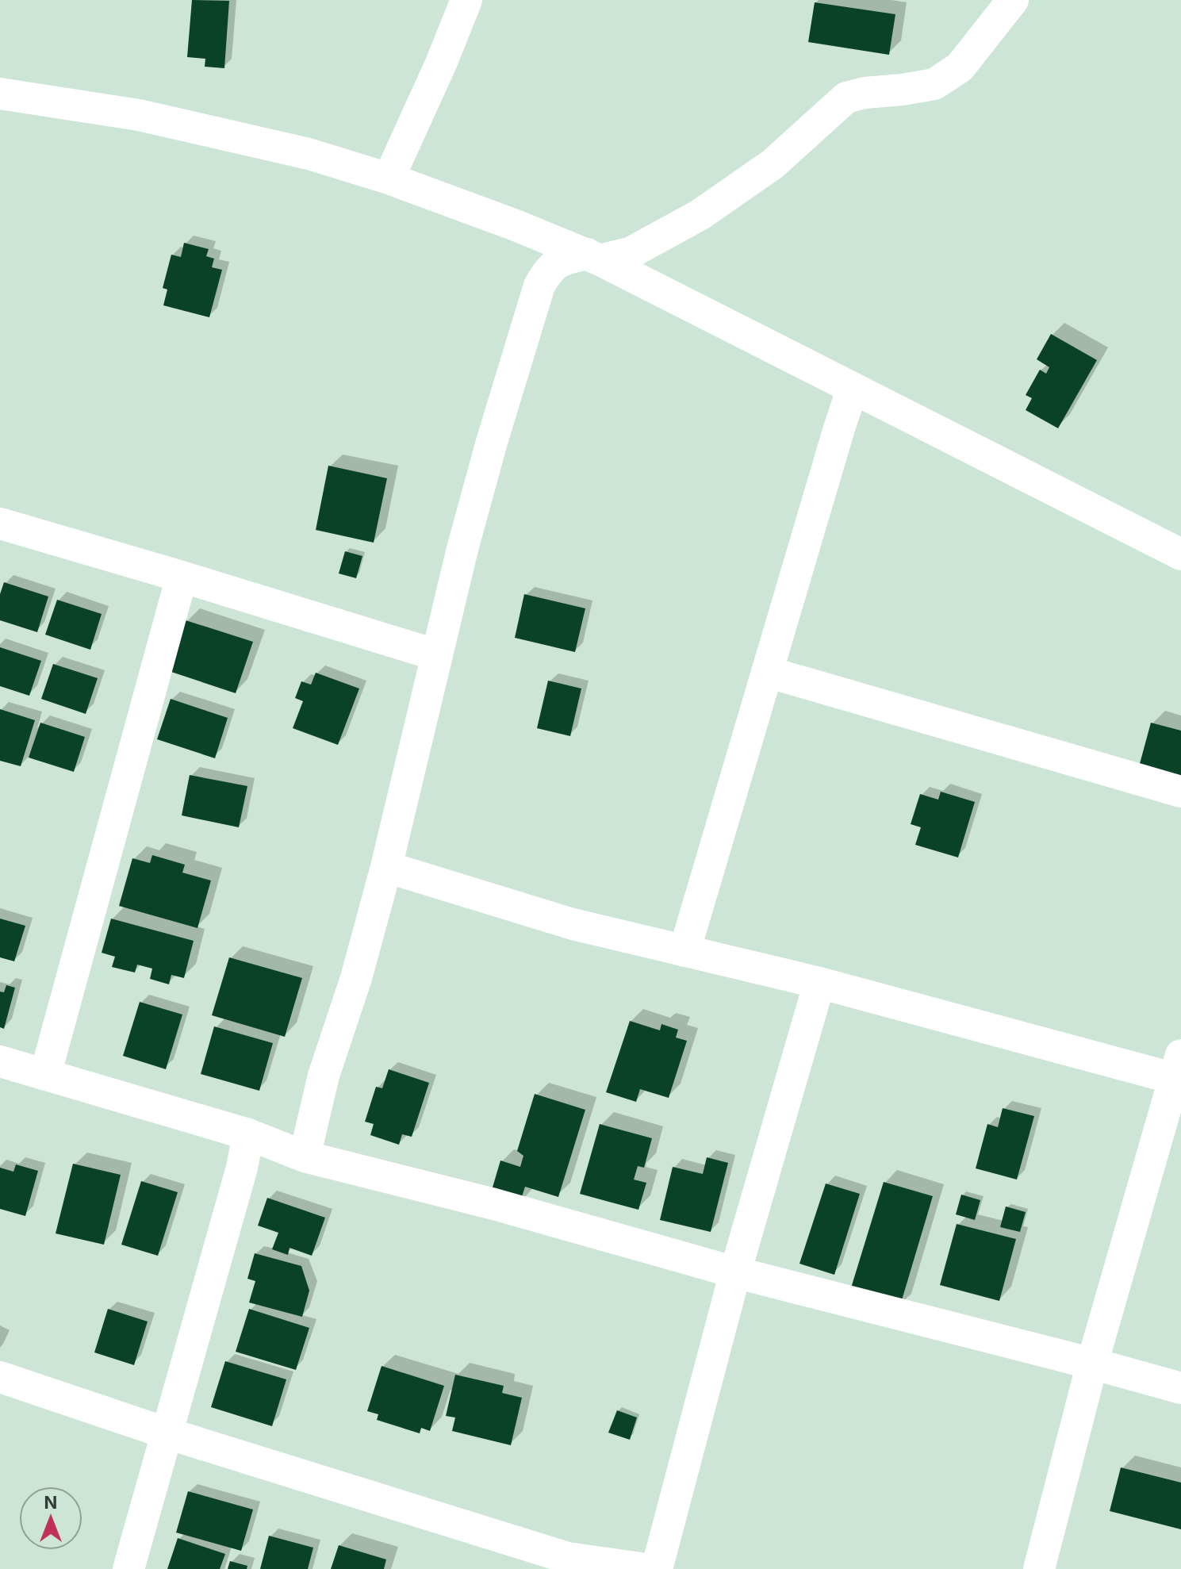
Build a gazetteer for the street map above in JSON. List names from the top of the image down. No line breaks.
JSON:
{"north":"top"}
